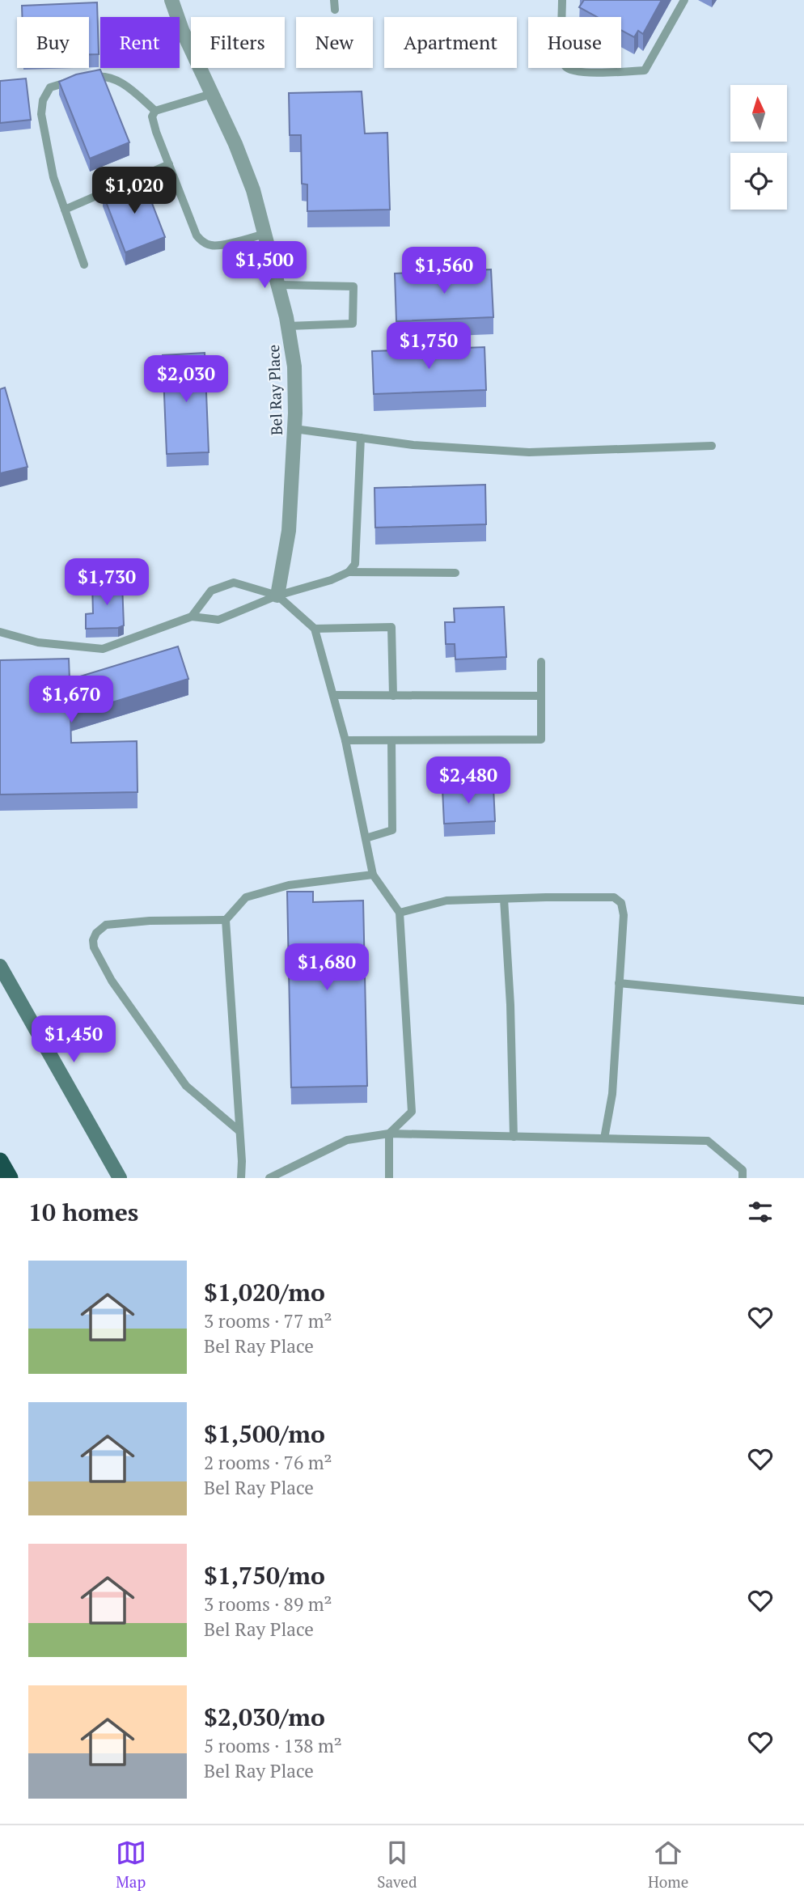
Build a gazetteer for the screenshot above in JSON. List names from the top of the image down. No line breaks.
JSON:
{"streets":{"street":["Bel Ray Place"]},"north":"top","page":{"chip":["Buy","Rent","Filters","New","Apartment","House"],"price":["$1,020","$1,500","$1,560","$1,750","$2,030","$1,730","$1,670","$2,480","$1,680","$1,450"],"heading":"10 homes","list":[{"name":"$1,020/mo","note":"3 rooms · 77 m² · Bel Ray Place"},{"name":"$1,500/mo","note":"2 rooms · 76 m² · Bel Ray Place"},{"name":"$1,750/mo","note":"3 rooms · 89 m² · Bel Ray Place"},{"name":"$2,030/mo","note":"5 rooms · 138 m² · Bel Ray Place"}],"tabs":["Map","Saved","Home"]}}
